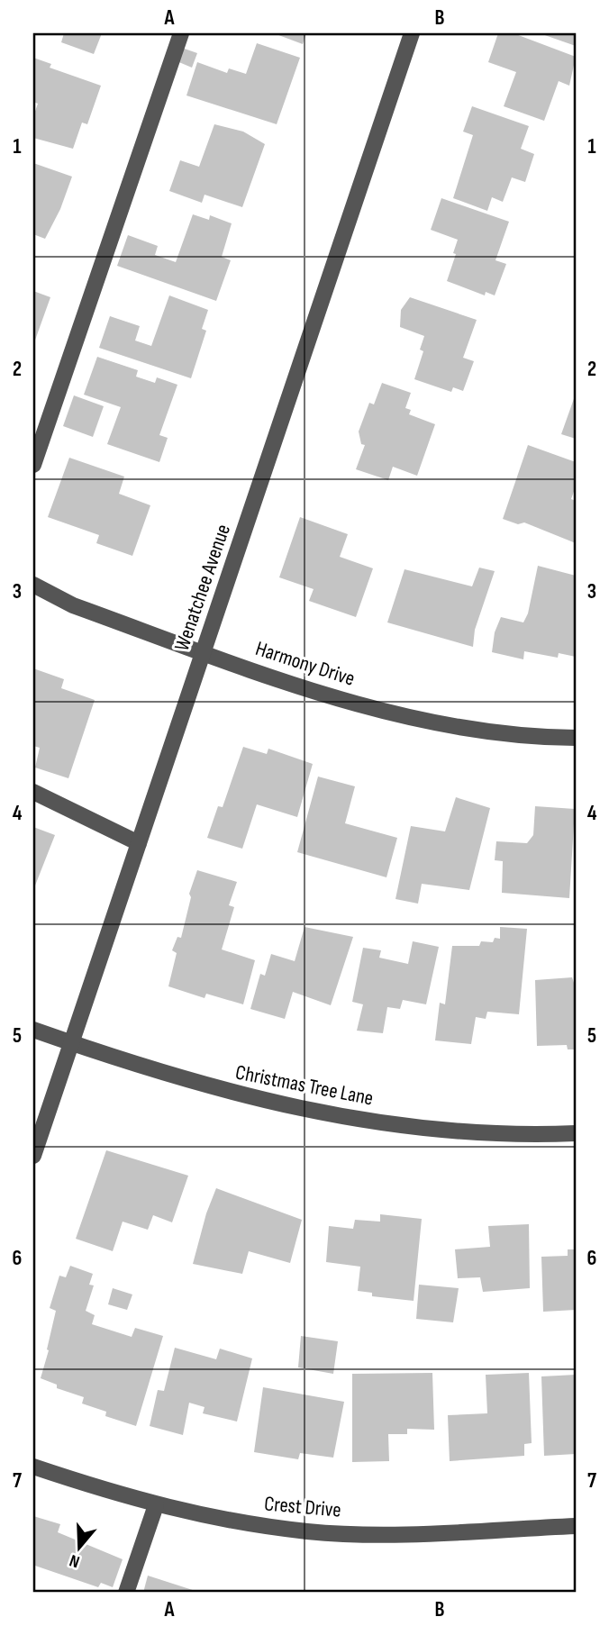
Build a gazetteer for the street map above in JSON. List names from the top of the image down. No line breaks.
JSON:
{"streets":{"street":["Wenatchee Avenue","Harmony Drive","Christmas Tree Lane","Crest Drive"]},"crossings":[["Wenatchee Avenue","Harmony Drive"],["Wenatchee Avenue","Christmas Tree Lane"]],"north":"bottom","grid":{"columns":["A","B"],"rows":["1","2","3","4","5","6","7"]}}
